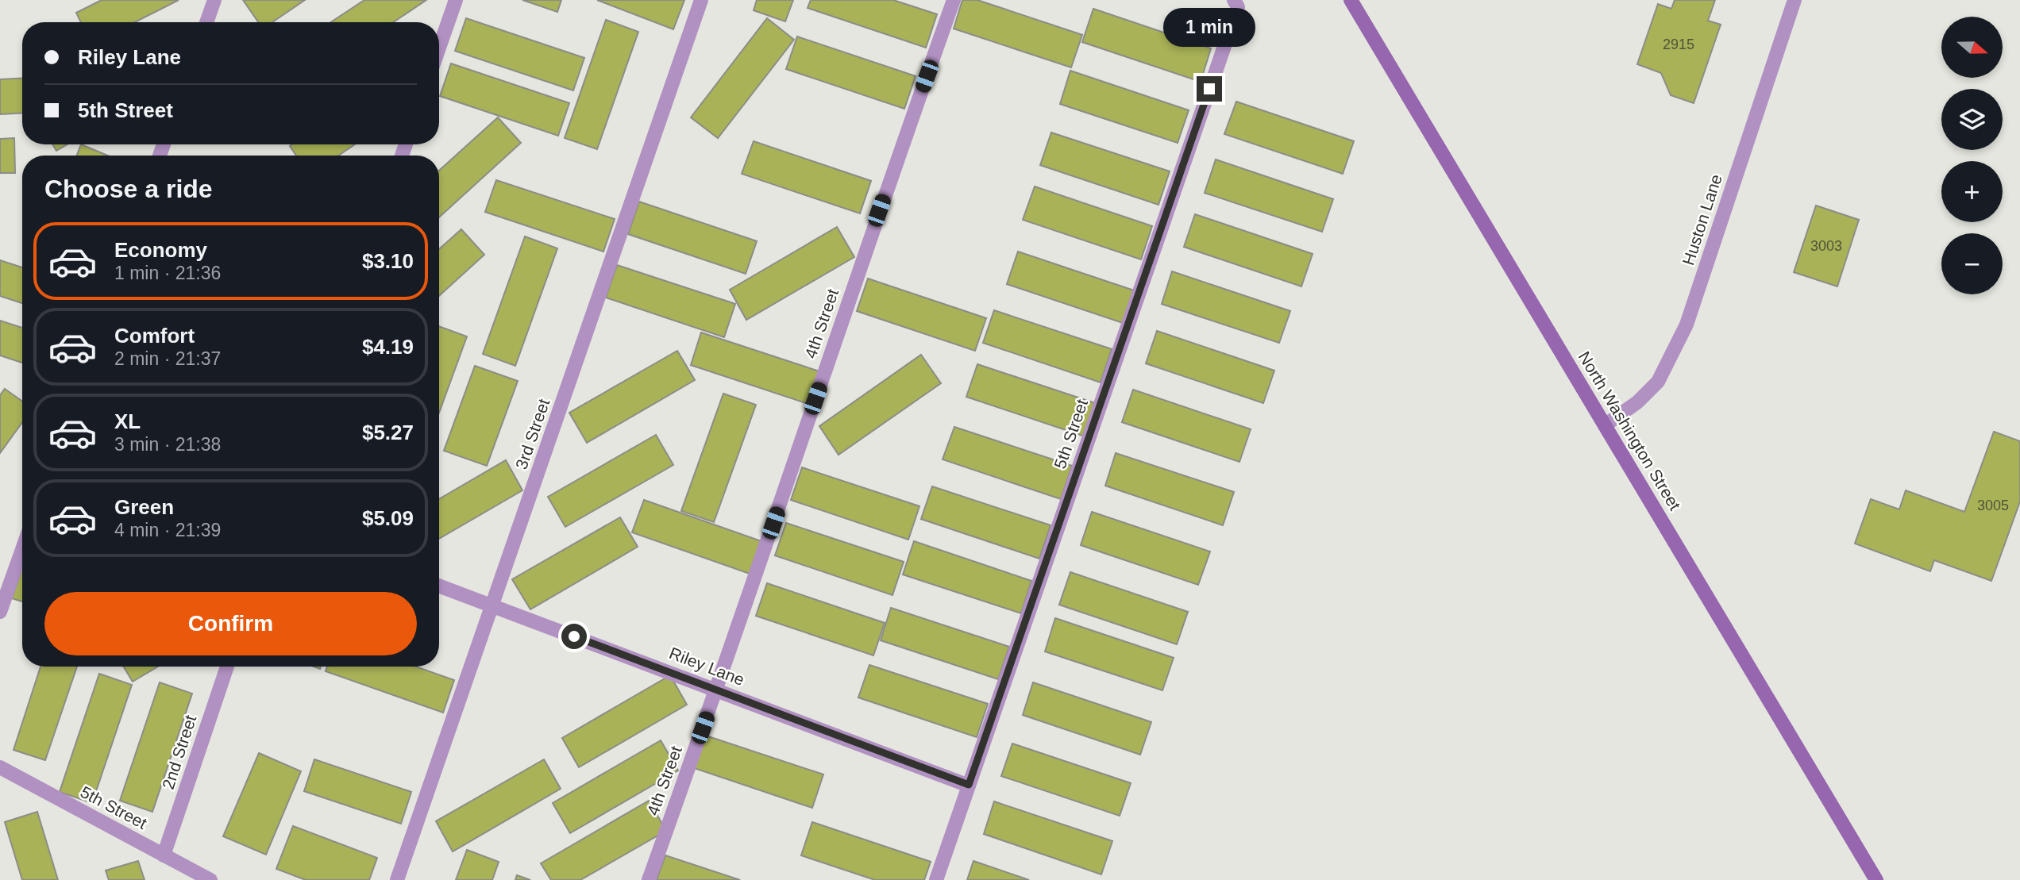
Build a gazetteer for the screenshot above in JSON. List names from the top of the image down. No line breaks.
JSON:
{"streets":{"main road":["North Washington Street"],"street":["Huston Lane","4th Street","3rd Street","5th Street","Riley Lane","2nd Street"]},"crossings":[["Huston Lane","North Washington Street"],["4th Street","Riley Lane"],["3rd Street","Riley Lane"],["5th Street","Riley Lane"],["5th Street","2nd Street"]],"house_numbers":["2915","3003","3005"],"north":"right","page":{"bubble":"1 min","map_buttons":["+","−"],"banner":["Riley Lane","5th Street"],"heading":"Choose a ride","list":[{"name":"Economy","note":"1 min · 21:36","value":"$3.10"},{"name":"Comfort","note":"2 min · 21:37","value":"$4.19"},{"name":"XL","note":"3 min · 21:38","value":"$5.27"},{"name":"Green","note":"4 min · 21:39","value":"$5.09"}],"buttons":"Confirm"}}
